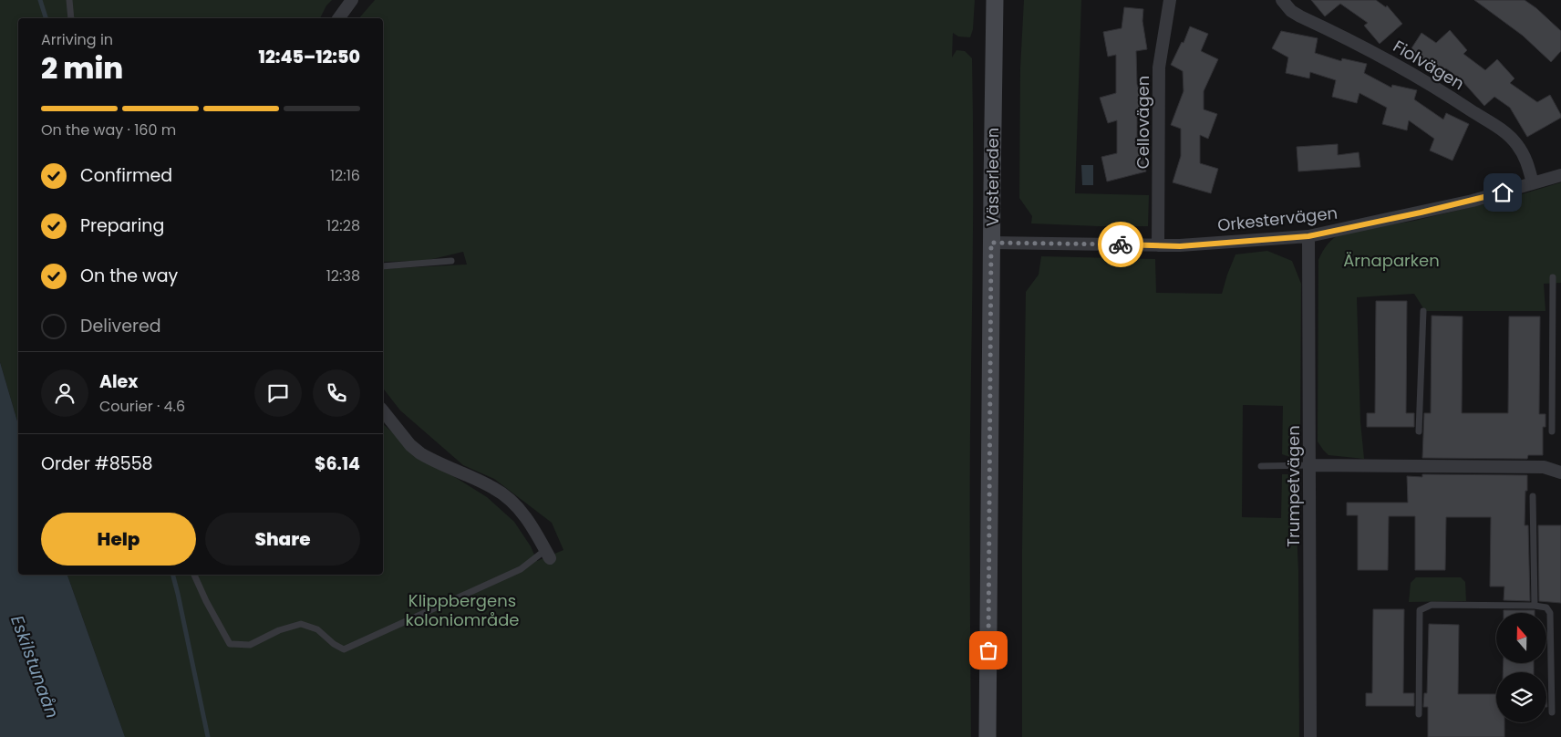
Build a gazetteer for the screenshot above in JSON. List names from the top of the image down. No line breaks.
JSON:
{"streets":{"main road":["Västerleden"],"street":["Fiolvägen","Cellovägen","Orkestervägen","Trumpetvägen"]},"crossings":[["Fiolvägen","Orkestervägen"],["Cellovägen","Orkestervägen"],["Västerleden","Orkestervägen"],["Orkestervägen","Trumpetvägen"]],"water":["Eskilstunaån"],"parks":["Ärnaparken","Klippbergens koloniområde"],"north":"top","page":{"heading":["2 min","Arriving in","12:45–12:50"],"panel":["Alex","Courier · 4.6","Order #8558","$6.14"],"bar":"On the way · 160 m","list":[["Confirmed","12:16"],["Preparing","12:28"],["On the way","12:38"],"Delivered"],"buttons":["Help","Share"]}}
